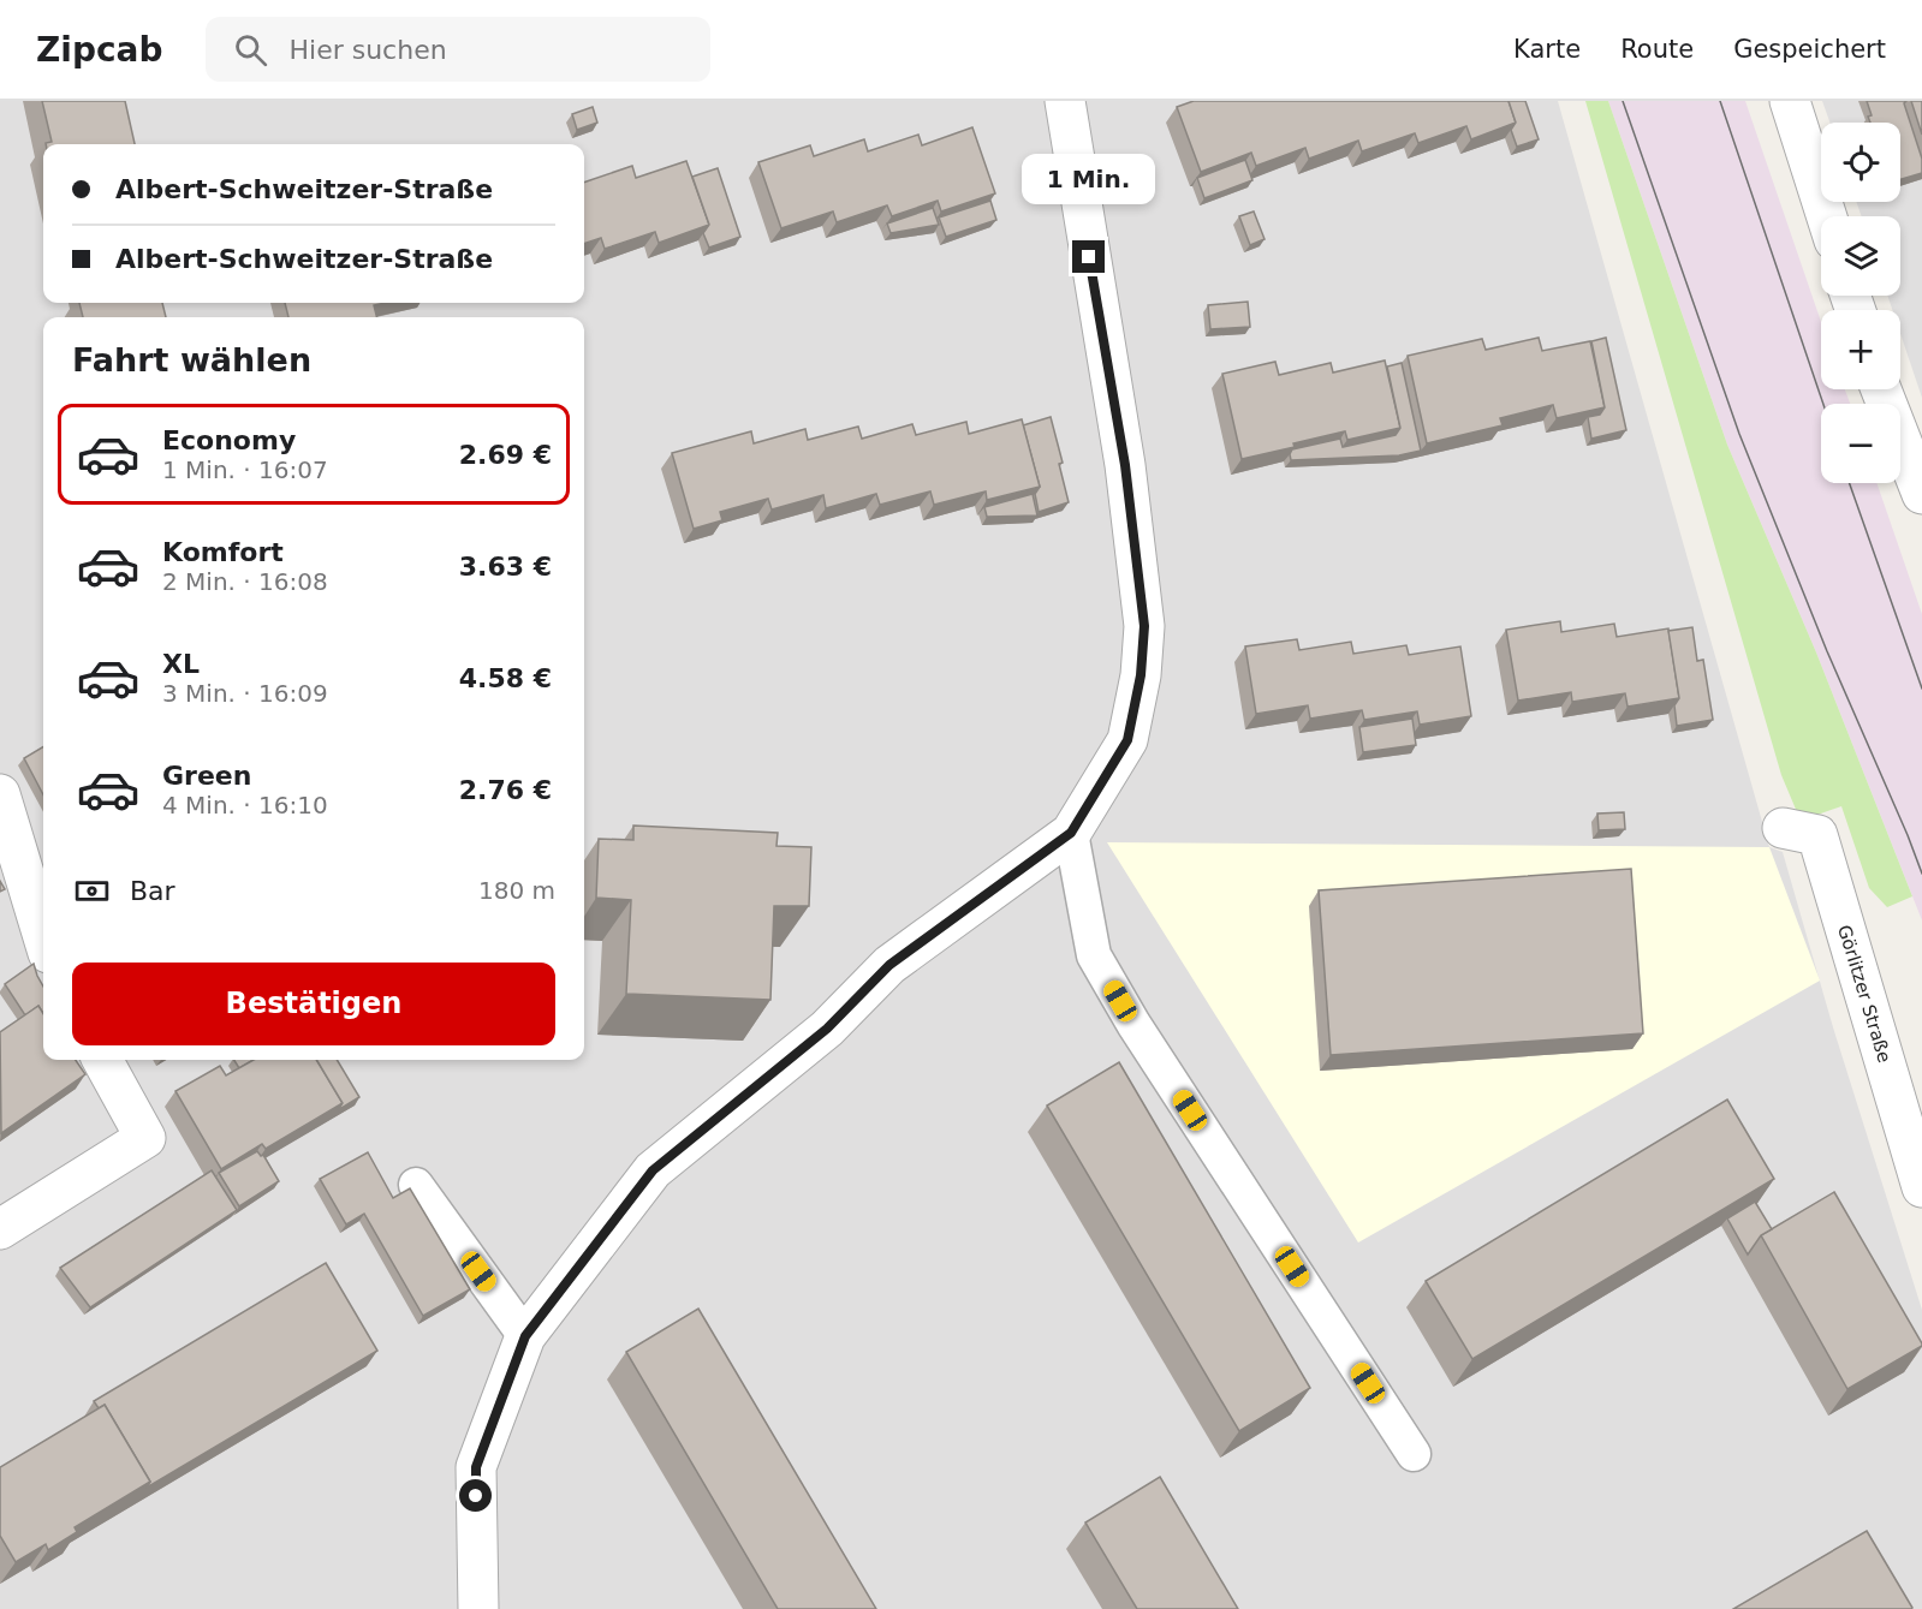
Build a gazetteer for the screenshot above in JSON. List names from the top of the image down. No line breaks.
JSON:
{"streets":{"street":["Görlitzer Straße"]},"page":{"header":"Zipcab","search":"Hier suchen","nav":["Karte","Route","Gespeichert"],"map_buttons":["+","−"],"banner":["Albert-Schweitzer-Straße","Albert-Schweitzer-Straße"],"bubble":"1 Min.","heading":"Fahrt wählen","list":[{"name":"Economy","note":"1 Min. · 16:07","value":"2.69 €"},{"name":"Komfort","note":"2 Min. · 16:08","value":"3.63 €"},{"name":"XL","note":"3 Min. · 16:09","value":"4.58 €"},{"name":"Green","note":"4 Min. · 16:10","value":"2.76 €"}],"pay":["Bar","180 m"],"buttons":"Bestätigen"}}
